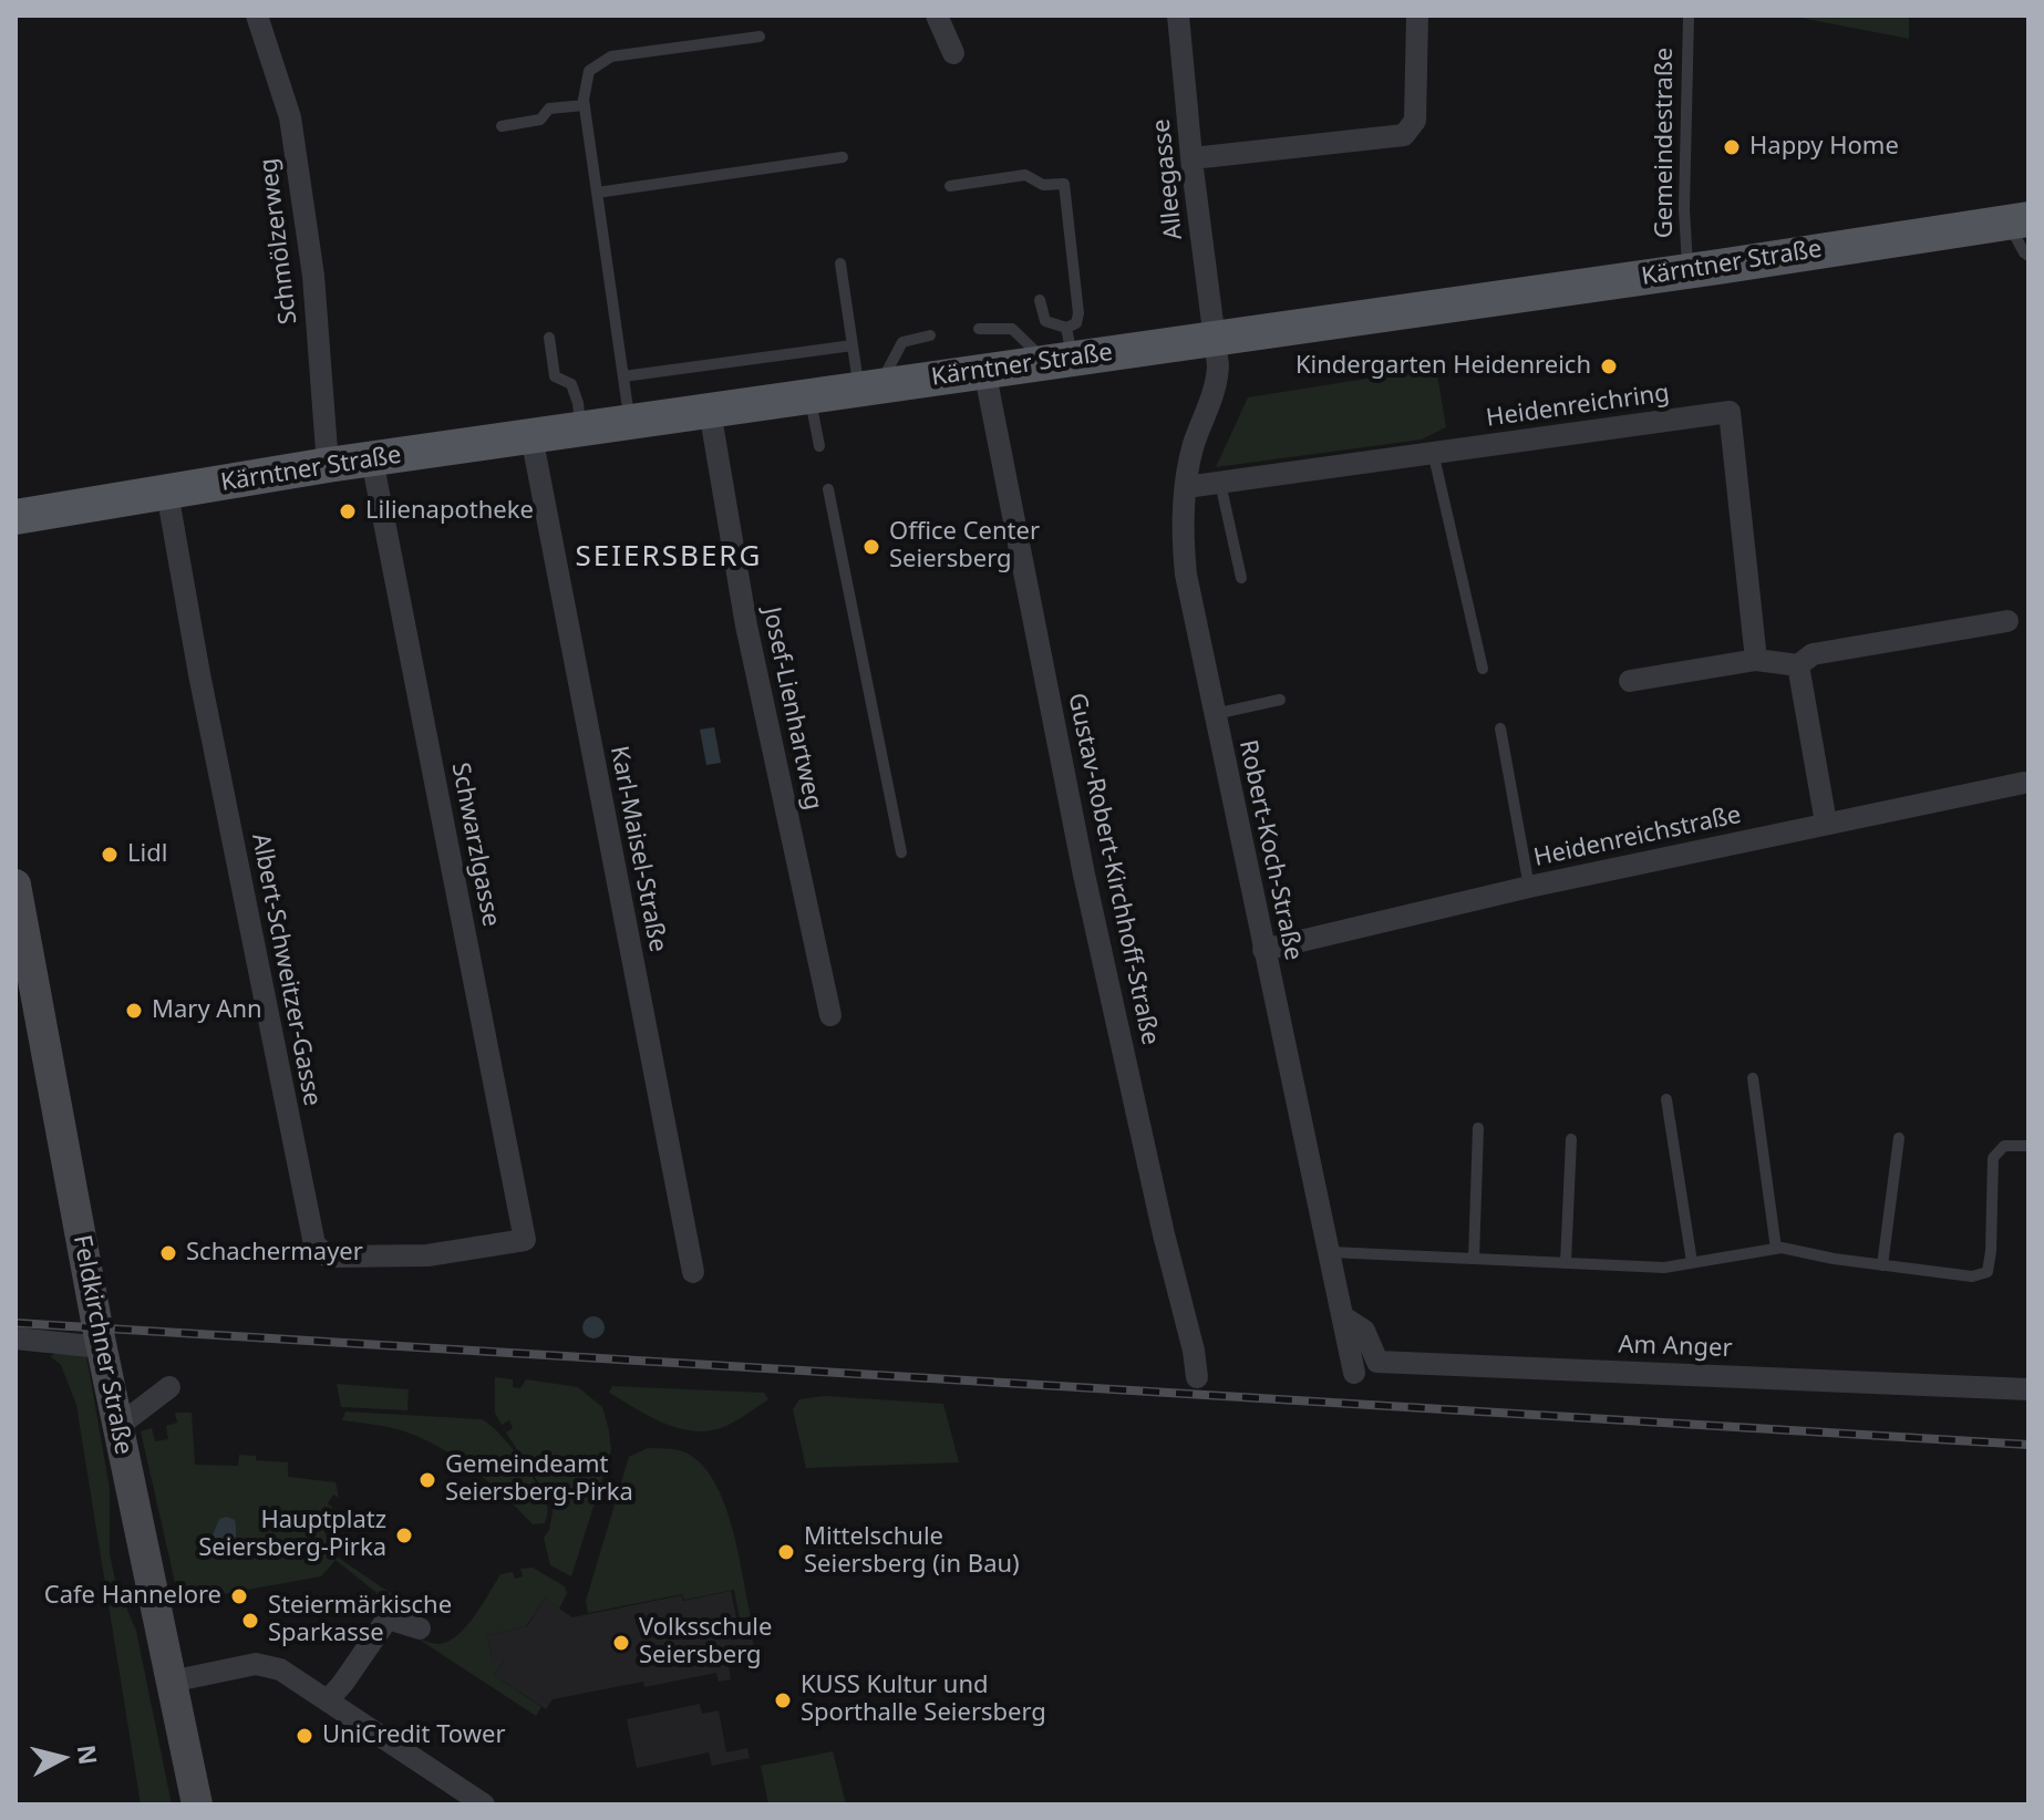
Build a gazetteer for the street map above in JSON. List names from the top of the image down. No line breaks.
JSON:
{"streets":{"main road":["Kärntner Straße","Feldkirchner Straße"],"street":["Alleegasse","Schmölzerweg","Heidenreichring","Josef-Lienhartweg","Heidenreichstraße","Schwarzlgasse","Karl-Maisel-Straße","Robert-Koch-Straße","Gustav-Robert-Kirchhoff-Straße","Albert-Schweitzer-Gasse","Am Anger"],"lane":["Gemeindestraße"]},"crossings":[["Gemeindestraße","Kärntner Straße"],["Alleegasse","Kärntner Straße"],["Alleegasse","Robert-Koch-Straße"],["Schmölzerweg","Kärntner Straße"],["Kärntner Straße","Josef-Lienhartweg"],["Kärntner Straße","Schwarzlgasse"],["Kärntner Straße","Karl-Maisel-Straße"],["Kärntner Straße","Robert-Koch-Straße"],["Kärntner Straße","Gustav-Robert-Kirchhoff-Straße"],["Kärntner Straße","Albert-Schweitzer-Gasse"],["Heidenreichring","Robert-Koch-Straße"],["Heidenreichstraße","Robert-Koch-Straße"],["Schwarzlgasse","Albert-Schweitzer-Gasse"],["Robert-Koch-Straße","Am Anger"]],"districts":["SEIERSBERG"],"places":["Happy Home","Kindergarten Heidenreich","Lilienapotheke","Office Center Seiersberg","Lidl","Mary Ann","Schachermayer","Gemeindeamt Seiersberg-Pirka","Hauptplatz Seiersberg-Pirka","Mittelschule Seiersberg (in Bau)","Cafe Hannelore","Steiermärkische Sparkasse","Volksschule Seiersberg","KUSS Kultur und Sporthalle Seiersberg","UniCredit Tower"],"north":"right"}
